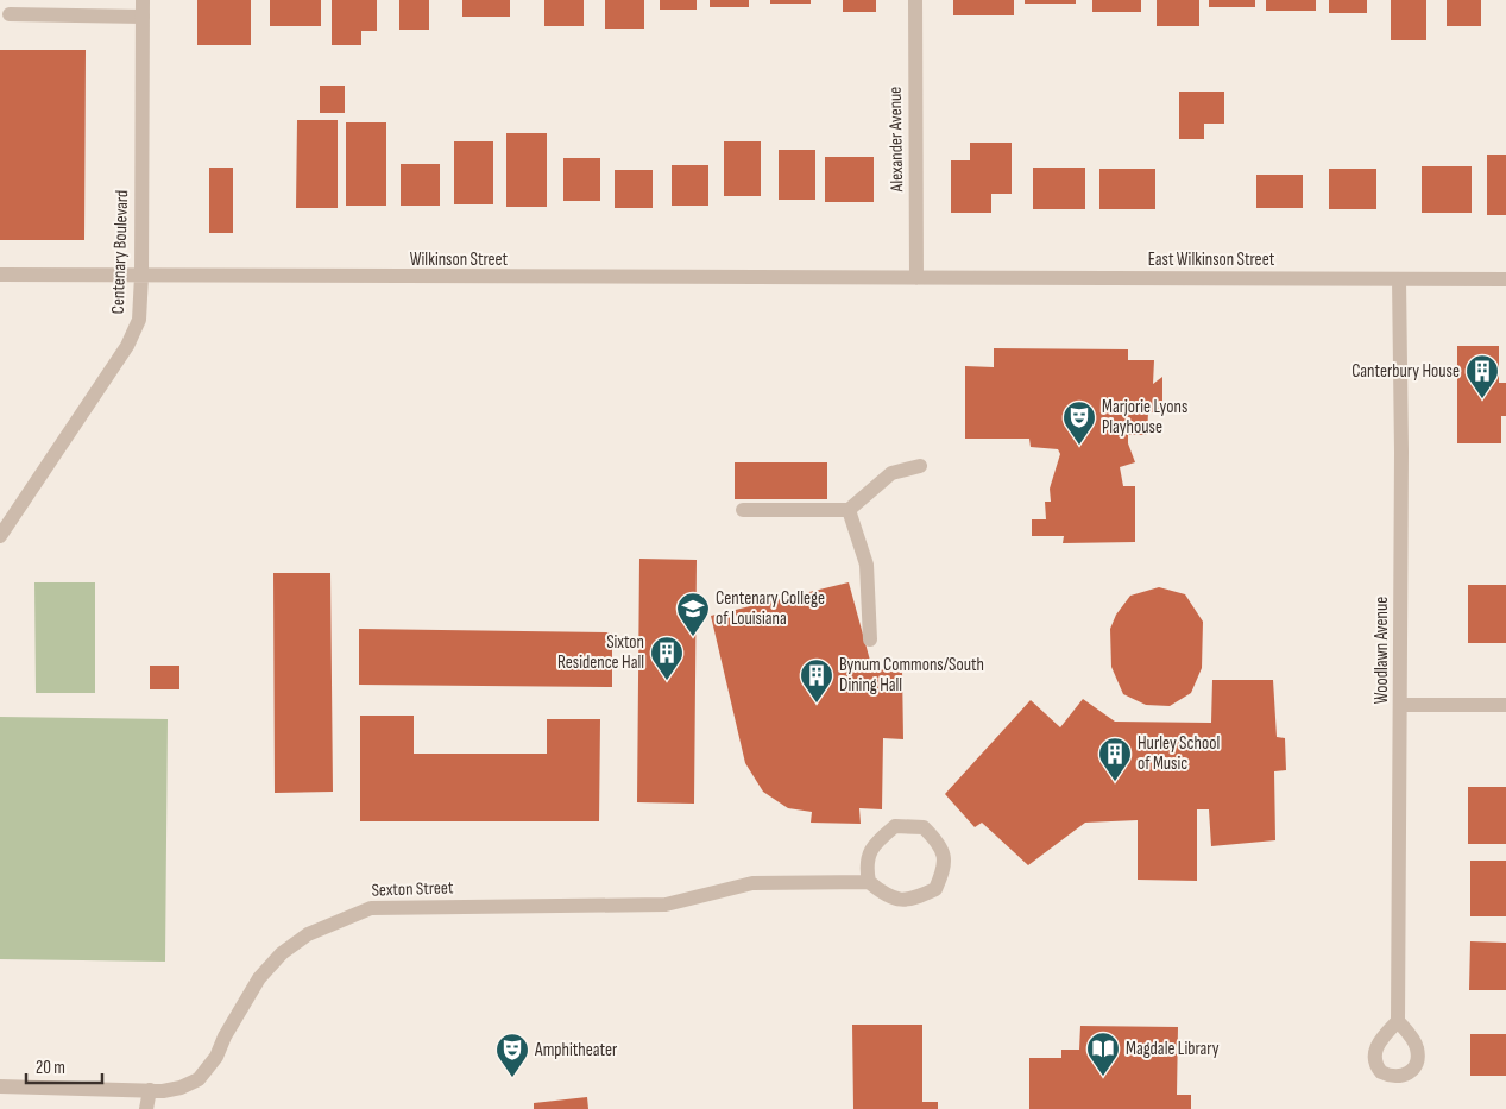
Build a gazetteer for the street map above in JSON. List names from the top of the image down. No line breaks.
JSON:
{"streets":{"street":["Alexander Avenue","Centenary Boulevard","Wilkinson Street","East Wilkinson Street","Woodlawn Avenue","Sexton Street"]},"crossings":[["Alexander Avenue","Wilkinson Street"],["Alexander Avenue","East Wilkinson Street"],["Centenary Boulevard","Wilkinson Street"],["Wilkinson Street","East Wilkinson Street"],["East Wilkinson Street","Woodlawn Avenue"]],"places":{"building":["Canterbury House","Sixton Residence Hall","Bynum Commons/South Dining Hall","Hurley School of Music"],"theatre":["Marjorie Lyons Playhouse","Amphitheater"],"school or university":["Centenary College of Louisiana"],"library":["Magdale Library"]},"scale_bar":"20 m"}
